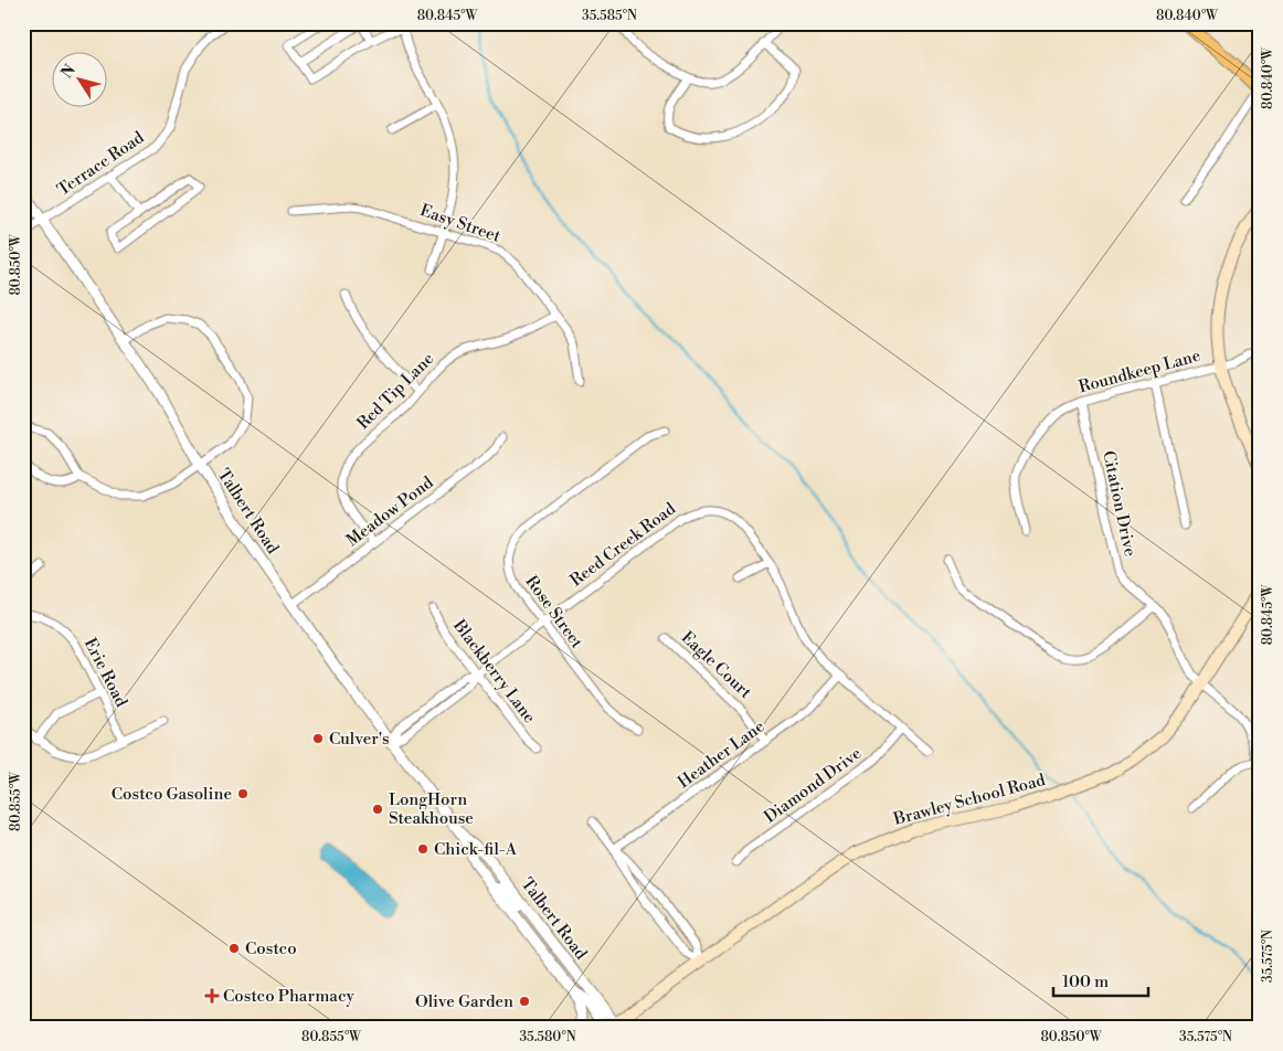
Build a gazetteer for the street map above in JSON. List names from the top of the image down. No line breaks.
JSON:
{"streets":{"main road":["Brawley School Road"],"street":["Terrace Road","Easy Street","Roundkeep Lane","Red Tip Lane","Citation Drive","Talbert Road","Meadow Pond","Reed Creek Road","Rose Street","Eagle Court","Blackberry Lane","Erie Road","Heather Lane","Diamond Drive"]},"crossings":[["Terrace Road","Talbert Road"],["Easy Street","Red Tip Lane"],["Roundkeep Lane","Citation Drive"],["Red Tip Lane","Meadow Pond"],["Citation Drive","Brawley School Road"],["Talbert Road","Meadow Pond"],["Talbert Road","Reed Creek Road"],["Talbert Road","Brawley School Road"],["Reed Creek Road","Rose Street"],["Reed Creek Road","Blackberry Lane"],["Reed Creek Road","Heather Lane"],["Reed Creek Road","Diamond Drive"],["Eagle Court","Heather Lane"]],"places":{"other":["Culver's","Costco Gasoline","LongHorn Steakhouse","Chick-fil-A","Costco","Olive Garden"],"health":["Costco Pharmacy"]},"scale_bar":"100 m","north":"top left","coordinates":["80.845°W","35.585°N","80.840°W","80.850°W","80.855°W","35.575°N","35.580°N"]}
